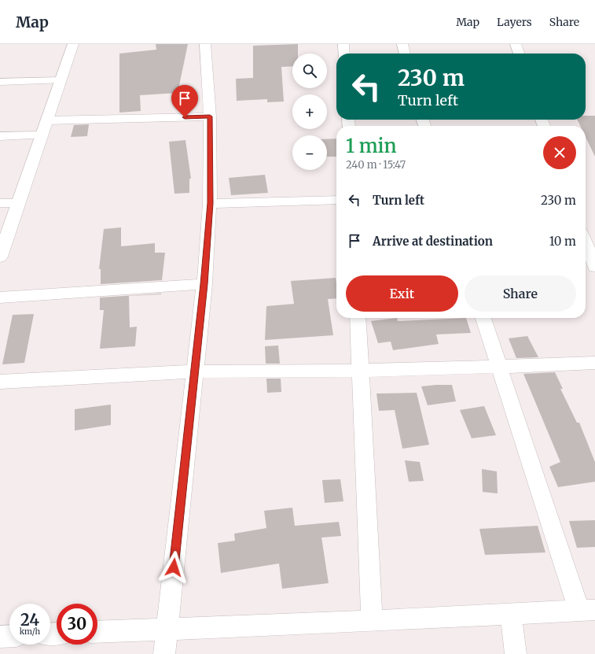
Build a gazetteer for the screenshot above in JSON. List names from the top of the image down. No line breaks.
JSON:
{"page":{"header":"Map","nav":["Map","Layers","Share"],"map_buttons":["+","−"],"turn":["230 m","Turn left"],"heading":["1 min","240 m · 15:47"],"list":[{"name":"Turn left","value":"230 m"},{"name":"Arrive at destination","value":"10 m"}],"buttons":["Exit","Share"],"speed":"24 km/h","limit":"30"}}
